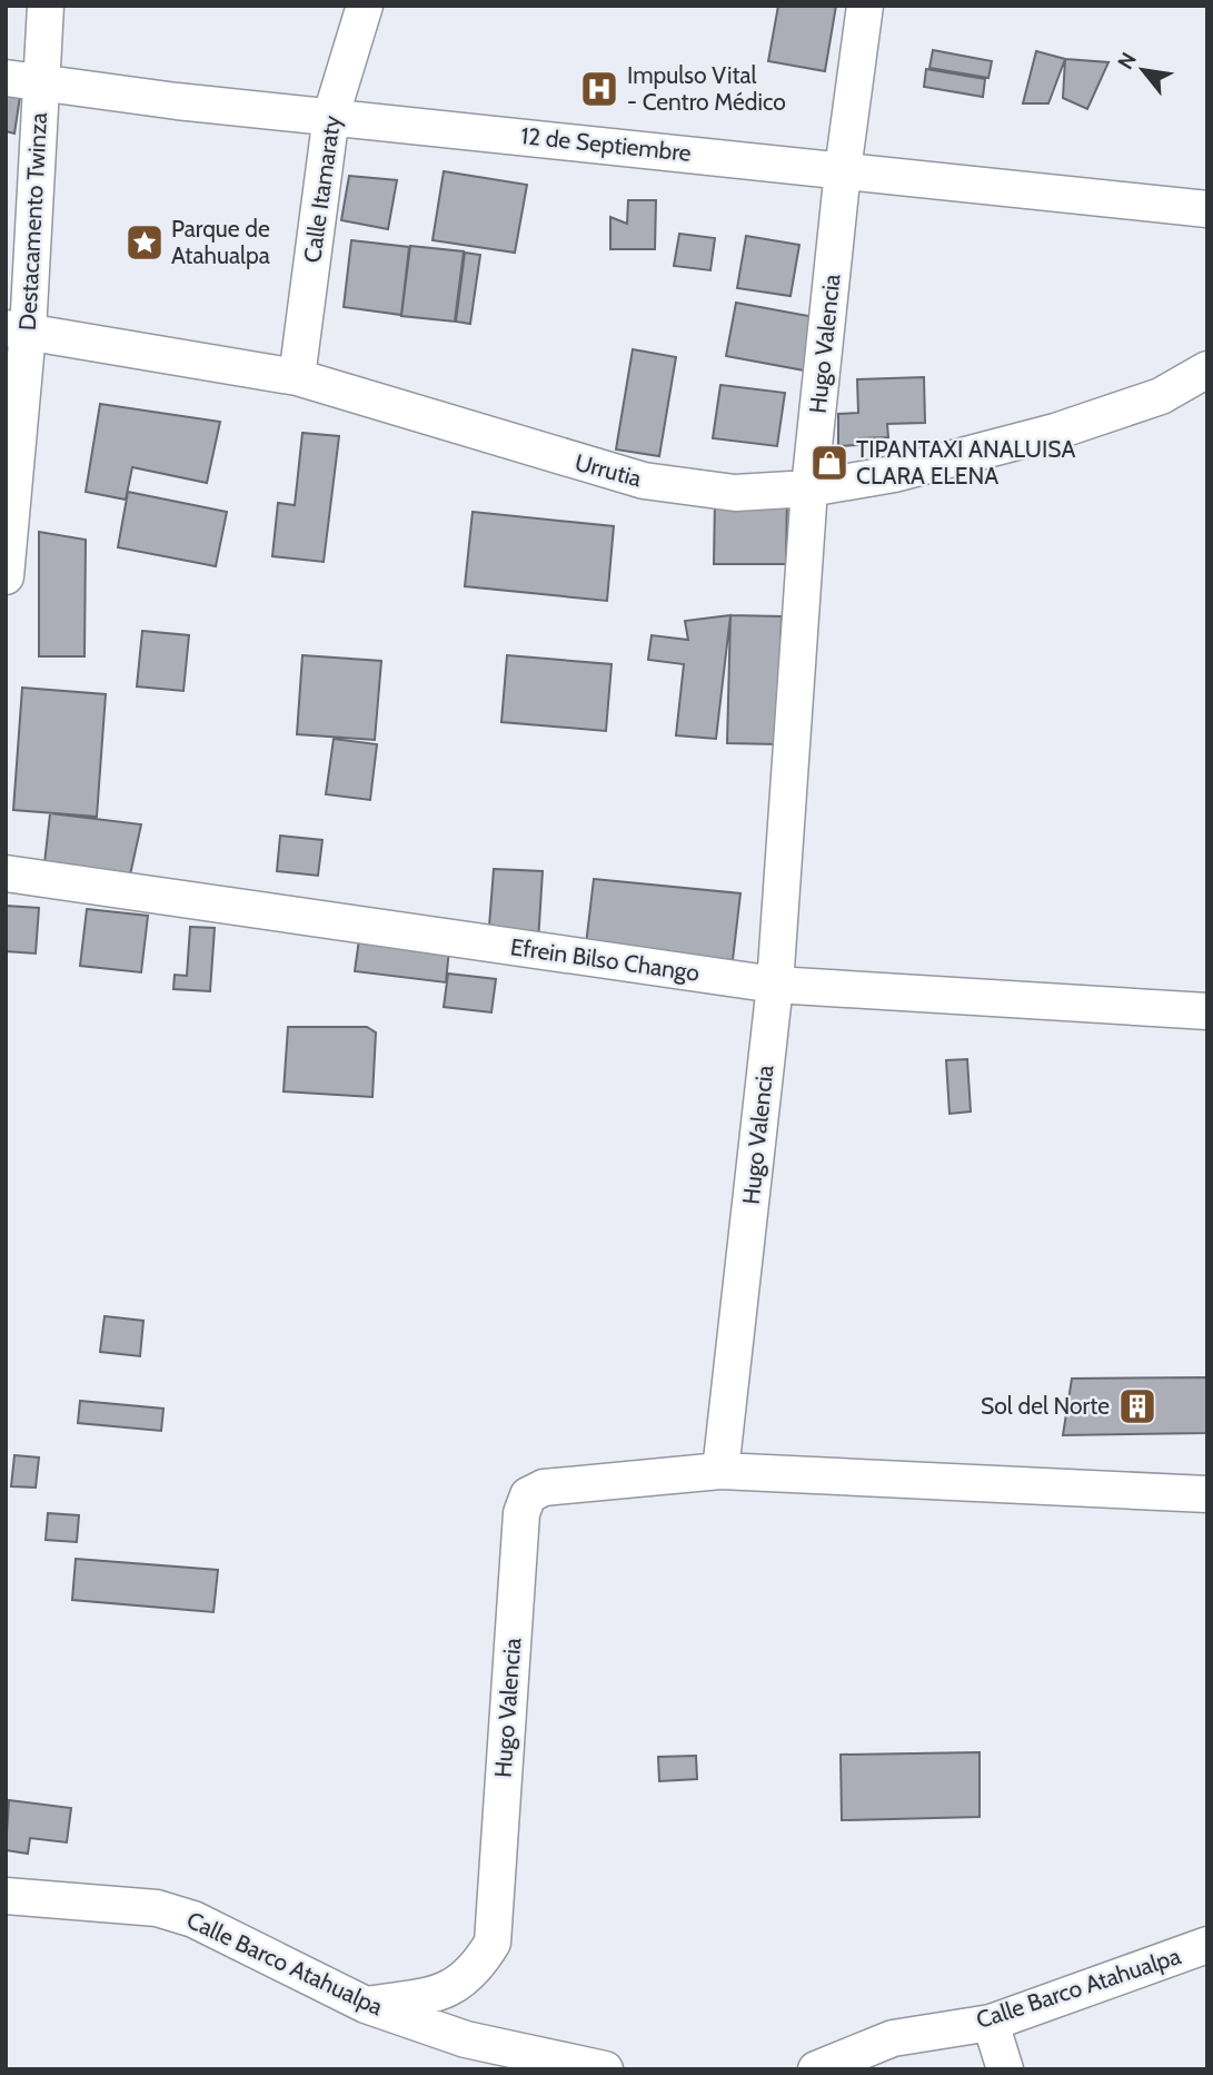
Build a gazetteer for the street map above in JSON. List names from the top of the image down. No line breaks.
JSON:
{"streets":{"street":["12 de Septiembre","Calle Itamaraty","Destacamento Twinza","Hugo Valencia","Urrutia","Efrein Bilso Chango","Calle Barco Atahualpa"]},"crossings":[["12 de Septiembre","Calle Itamaraty"],["12 de Septiembre","Destacamento Twinza"],["12 de Septiembre","Hugo Valencia"],["Calle Itamaraty","Urrutia"],["Destacamento Twinza","Urrutia"],["Hugo Valencia","Urrutia"],["Hugo Valencia","Efrein Bilso Chango"],["Hugo Valencia","Calle Barco Atahualpa"]],"places":{"hospital":["Impulso Vital - Centro Médico"],"place":["Parque de Atahualpa"],"shop":["TIPANTAXI ANALUISA CLARA ELENA"],"building":["Sol del Norte"]},"north":"top left"}
